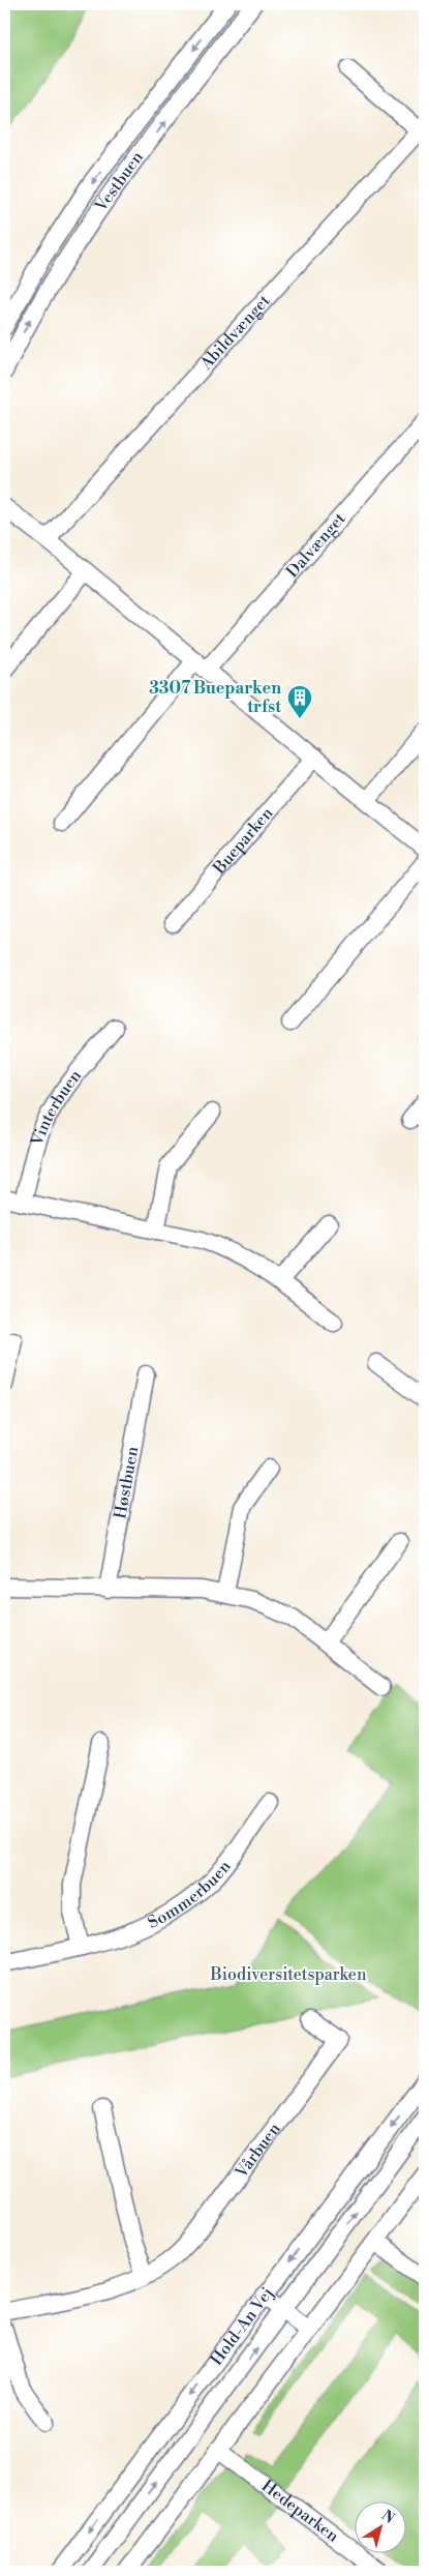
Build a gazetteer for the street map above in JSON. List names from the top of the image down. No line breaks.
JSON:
{"streets":{"street":["Vestbuen","Abildvænget","Dalvænget","Bueparken","Vinterbuen","Høstbuen","Sommerbuen","Vårbuen","Hold-An Vej","Hedeparken"]},"parks":["Biodiversitetsparken"],"places":{"building":["3307 Bueparken trfst"]},"north":"top right"}
